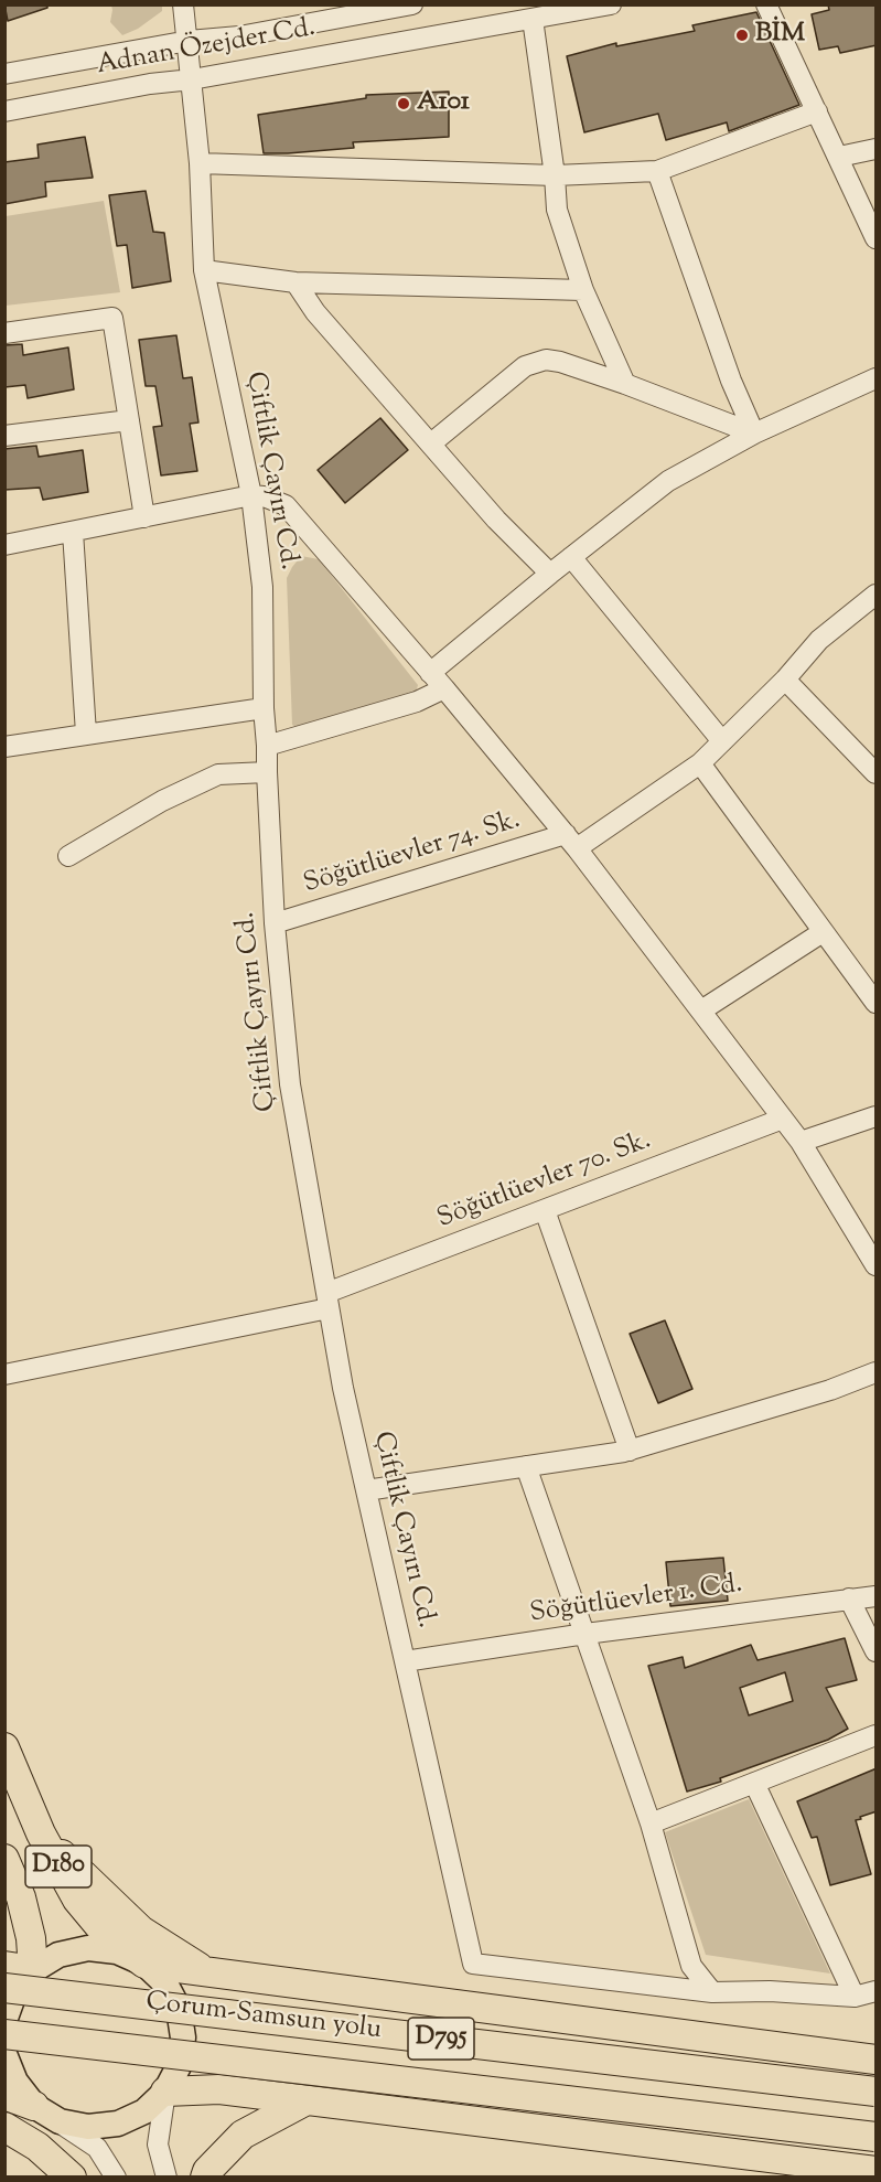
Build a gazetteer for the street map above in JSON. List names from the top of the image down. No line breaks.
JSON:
{"streets":{"highway":["D180","Çorum-Samsun yolu","D795"],"street":["Adnan Özejder Cd.","Çiftlik Çayırı Cd.","Söğütlüevler 74. Sk.","Söğütlüevler 70. Sk.","Söğütlüevler 1. Cd."]},"crossings":[["Adnan Özejder Cd.","Çiftlik Çayırı Cd."],["Çiftlik Çayırı Cd.","Söğütlüevler 74. Sk."],["Çiftlik Çayırı Cd.","Söğütlüevler 70. Sk."],["Çiftlik Çayırı Cd.","Söğütlüevler 1. Cd."]],"places":["BİM","A101"]}
